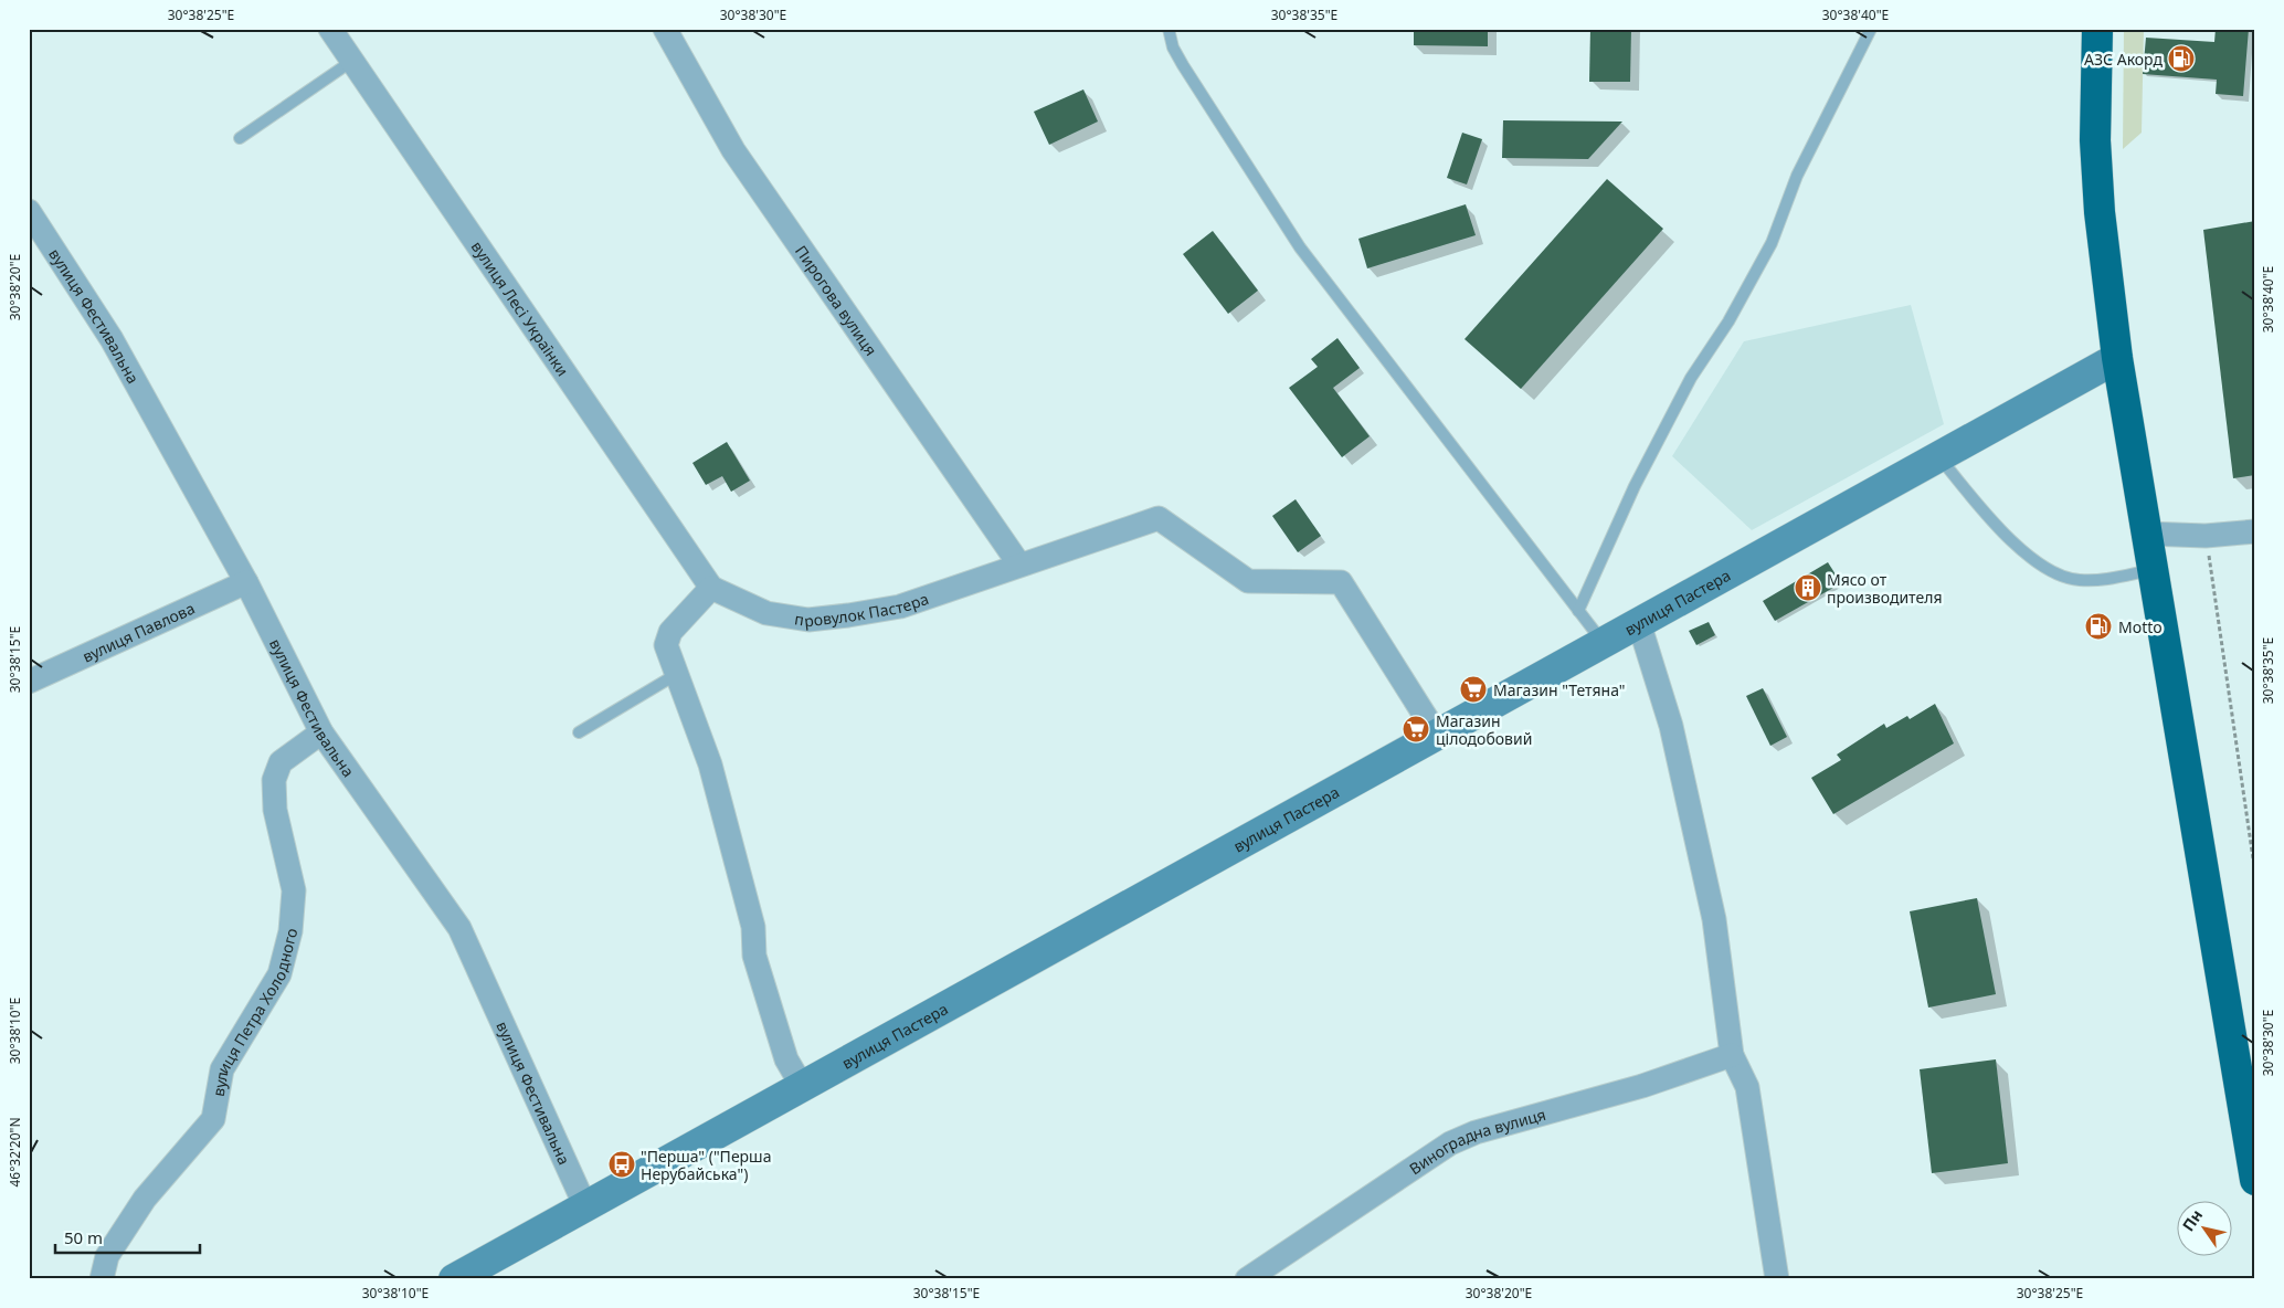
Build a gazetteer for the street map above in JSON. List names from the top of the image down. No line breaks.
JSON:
{"streets":{"street":["Пирогова вулиця","вулиця Лесі Українки","вулиця Фестивальна","вулиця Пастера","провулок Пастера","вулиця Павлова","вулиця Петра Холодного","Виноградна вулиця"]},"crossings":[["Пирогова вулиця","провулок Пастера"],["вулиця Лесі Українки","провулок Пастера"],["вулиця Фестивальна","вулиця Пастера"],["вулиця Фестивальна","вулиця Павлова"],["вулиця Фестивальна","вулиця Петра Холодного"],["вулиця Пастера","провулок Пастера"]],"places":{"fuel station":["АЗС Акорд","Motto"],"building":["Мясо от производителя"],"supermarket":["Магазин \"Тетяна\"","Магазин цілодобовий"],"bus stop":["\"Перша\" (\"Перша Нерубайська\")"]},"scale_bar":"50 m","north":"top left","coordinates":["30°38'25\"E","30°38'30\"E","30°38'35\"E","30°38'40\"E","30°38'20\"E","30°38'15\"E","30°38'10\"E","46°32'20\"N"]}
